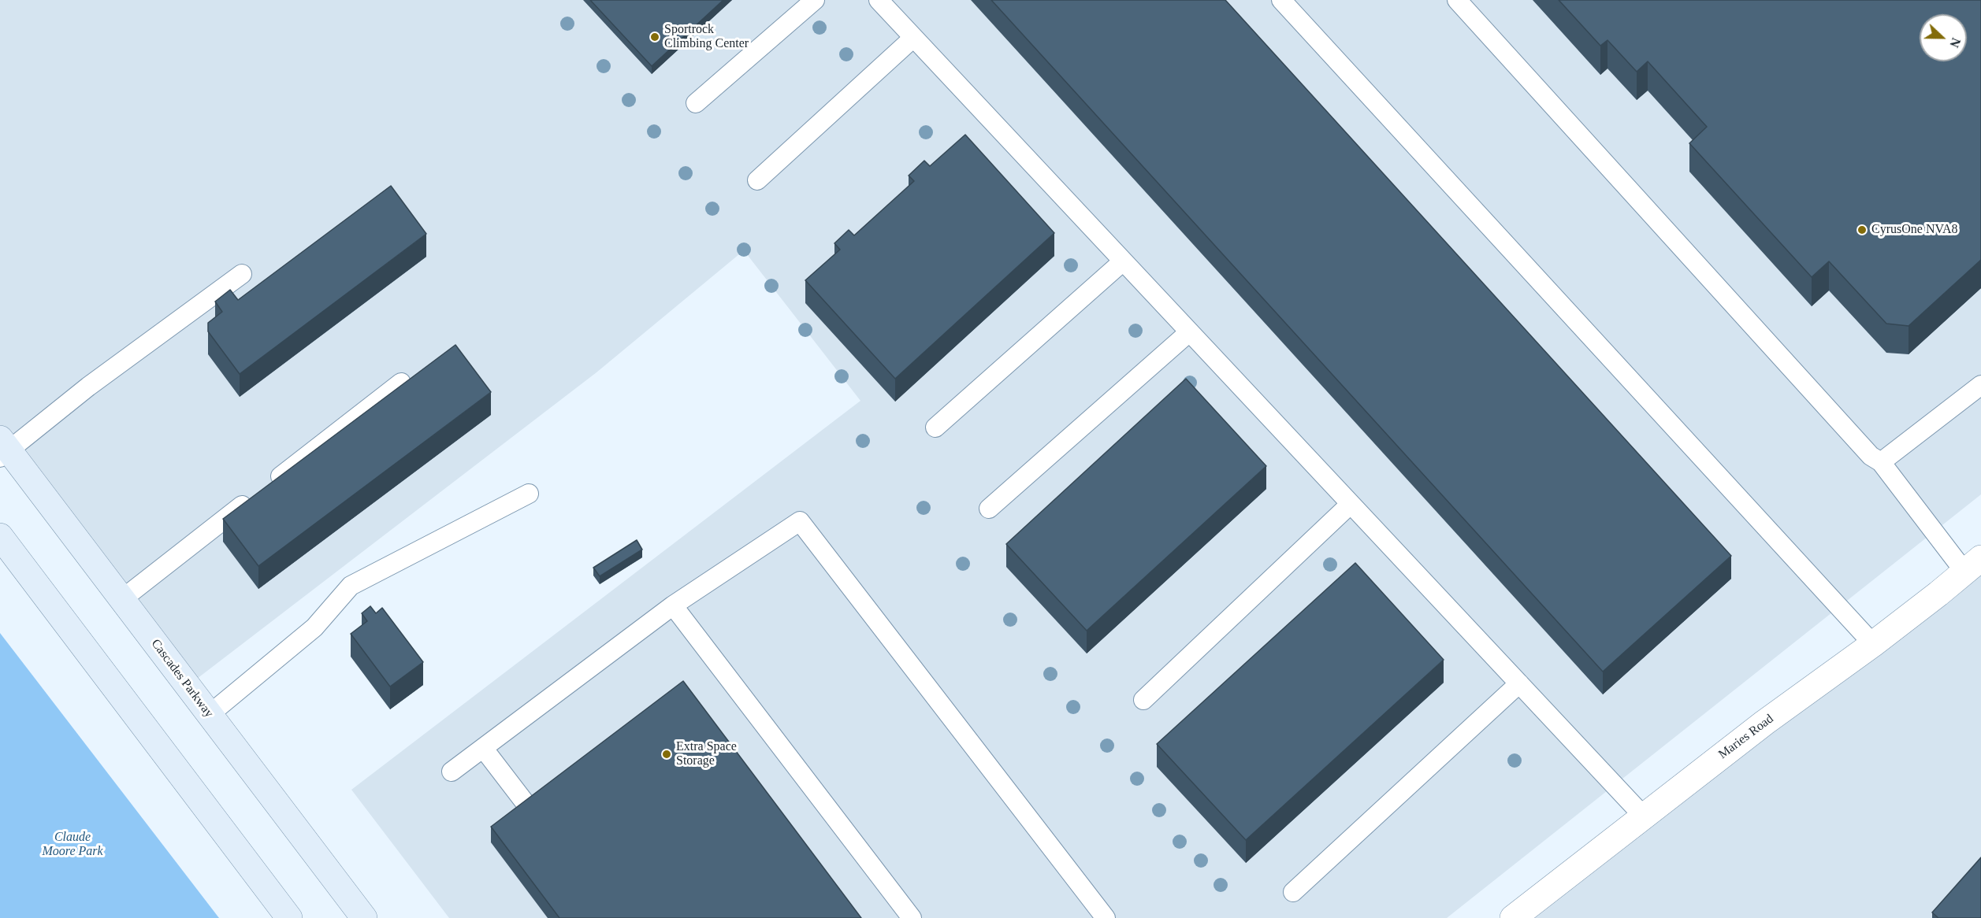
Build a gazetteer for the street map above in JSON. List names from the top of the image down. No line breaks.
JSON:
{"streets":{"main road":["Cascades Parkway"],"street":["Maries Road"]},"parks":["Claude Moore Park"],"places":["Sportrock Climbing Center","CyrusOne NVA8","Extra Space Storage"],"north":"right"}
